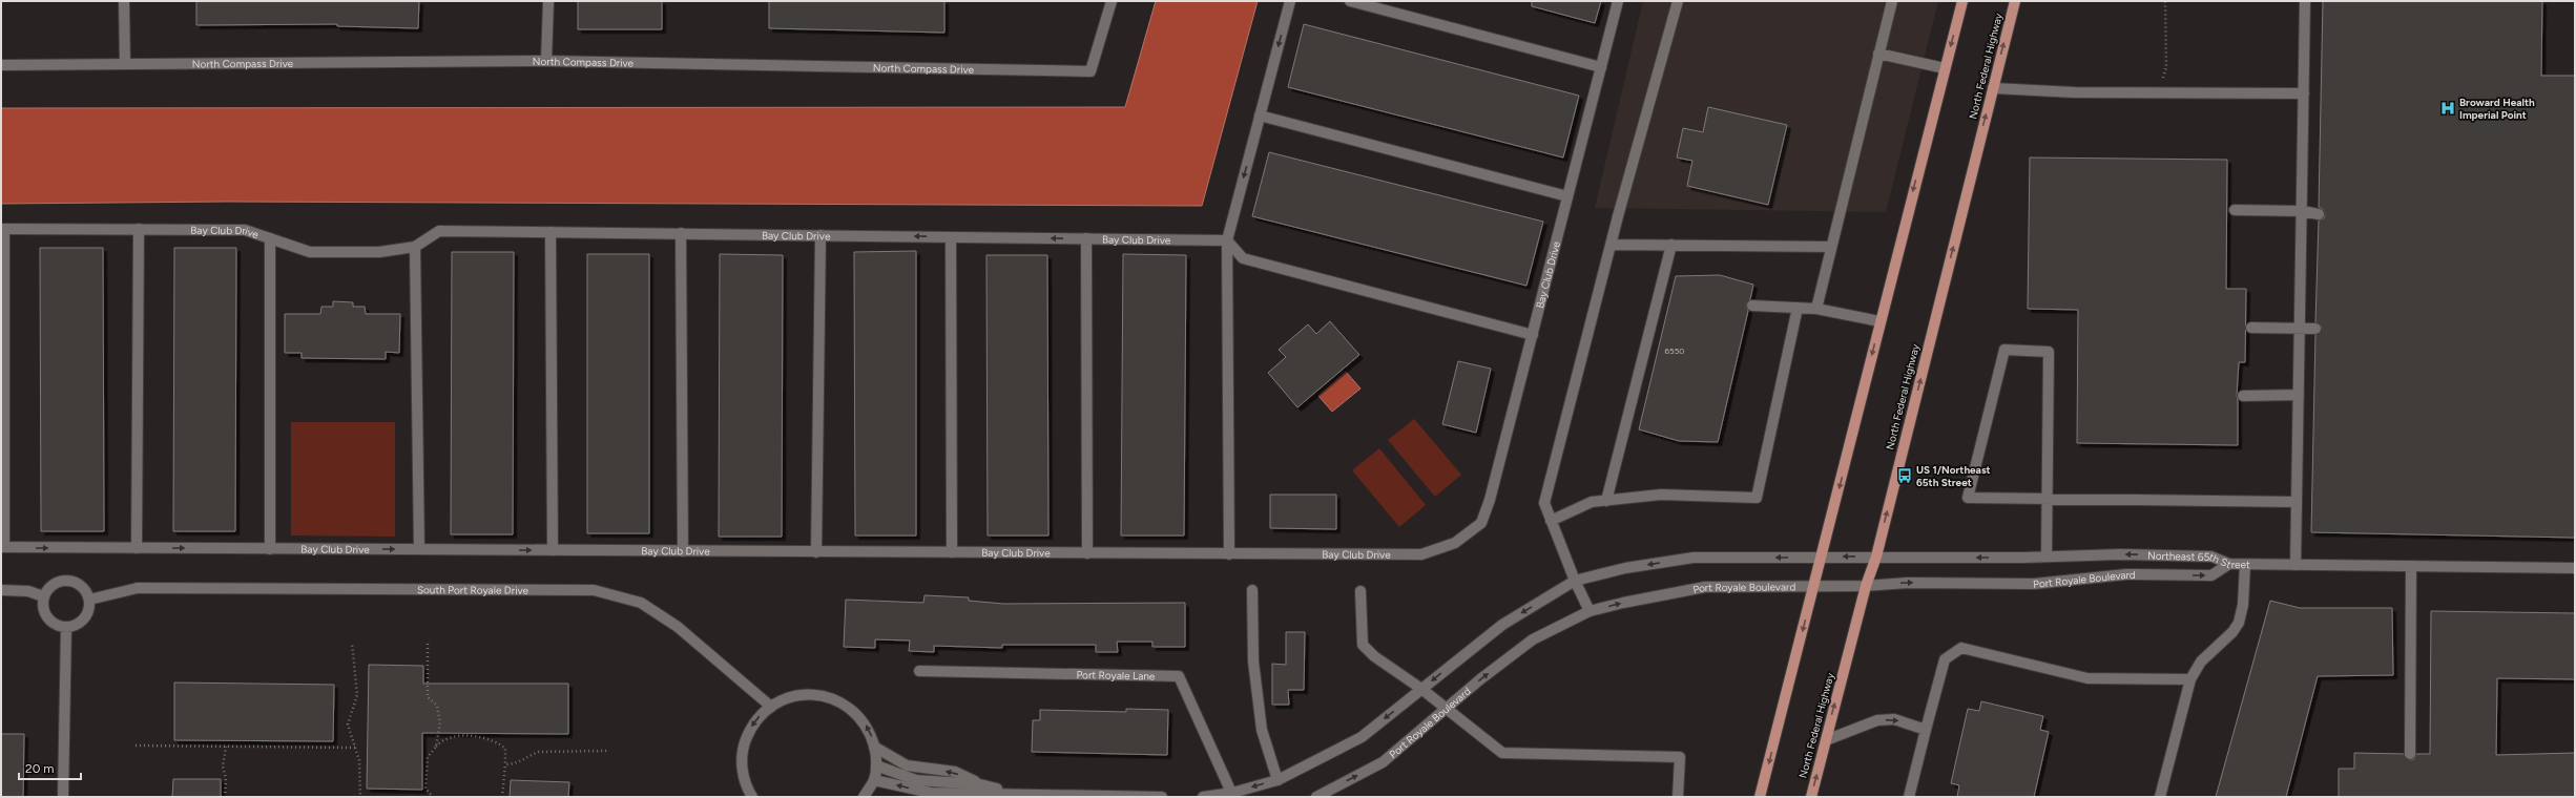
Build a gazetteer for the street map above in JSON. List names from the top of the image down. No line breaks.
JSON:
{"streets":{"main road":["North Federal Highway"],"street":["North Compass Drive","Bay Club Drive","Northeast 65th Street","Port Royale Boulevard","South Port Royale Drive","Port Royale Lane"]},"crossings":[["North Federal Highway","Northeast 65th Street"],["North Federal Highway","Port Royale Boulevard"],["Northeast 65th Street","Port Royale Boulevard"]],"places":{"hospital":["Broward Health Imperial Point"],"bus stop":["US 1/Northeast 65th Street"]},"house_numbers":["6550"],"scale_bar":"20 m"}
